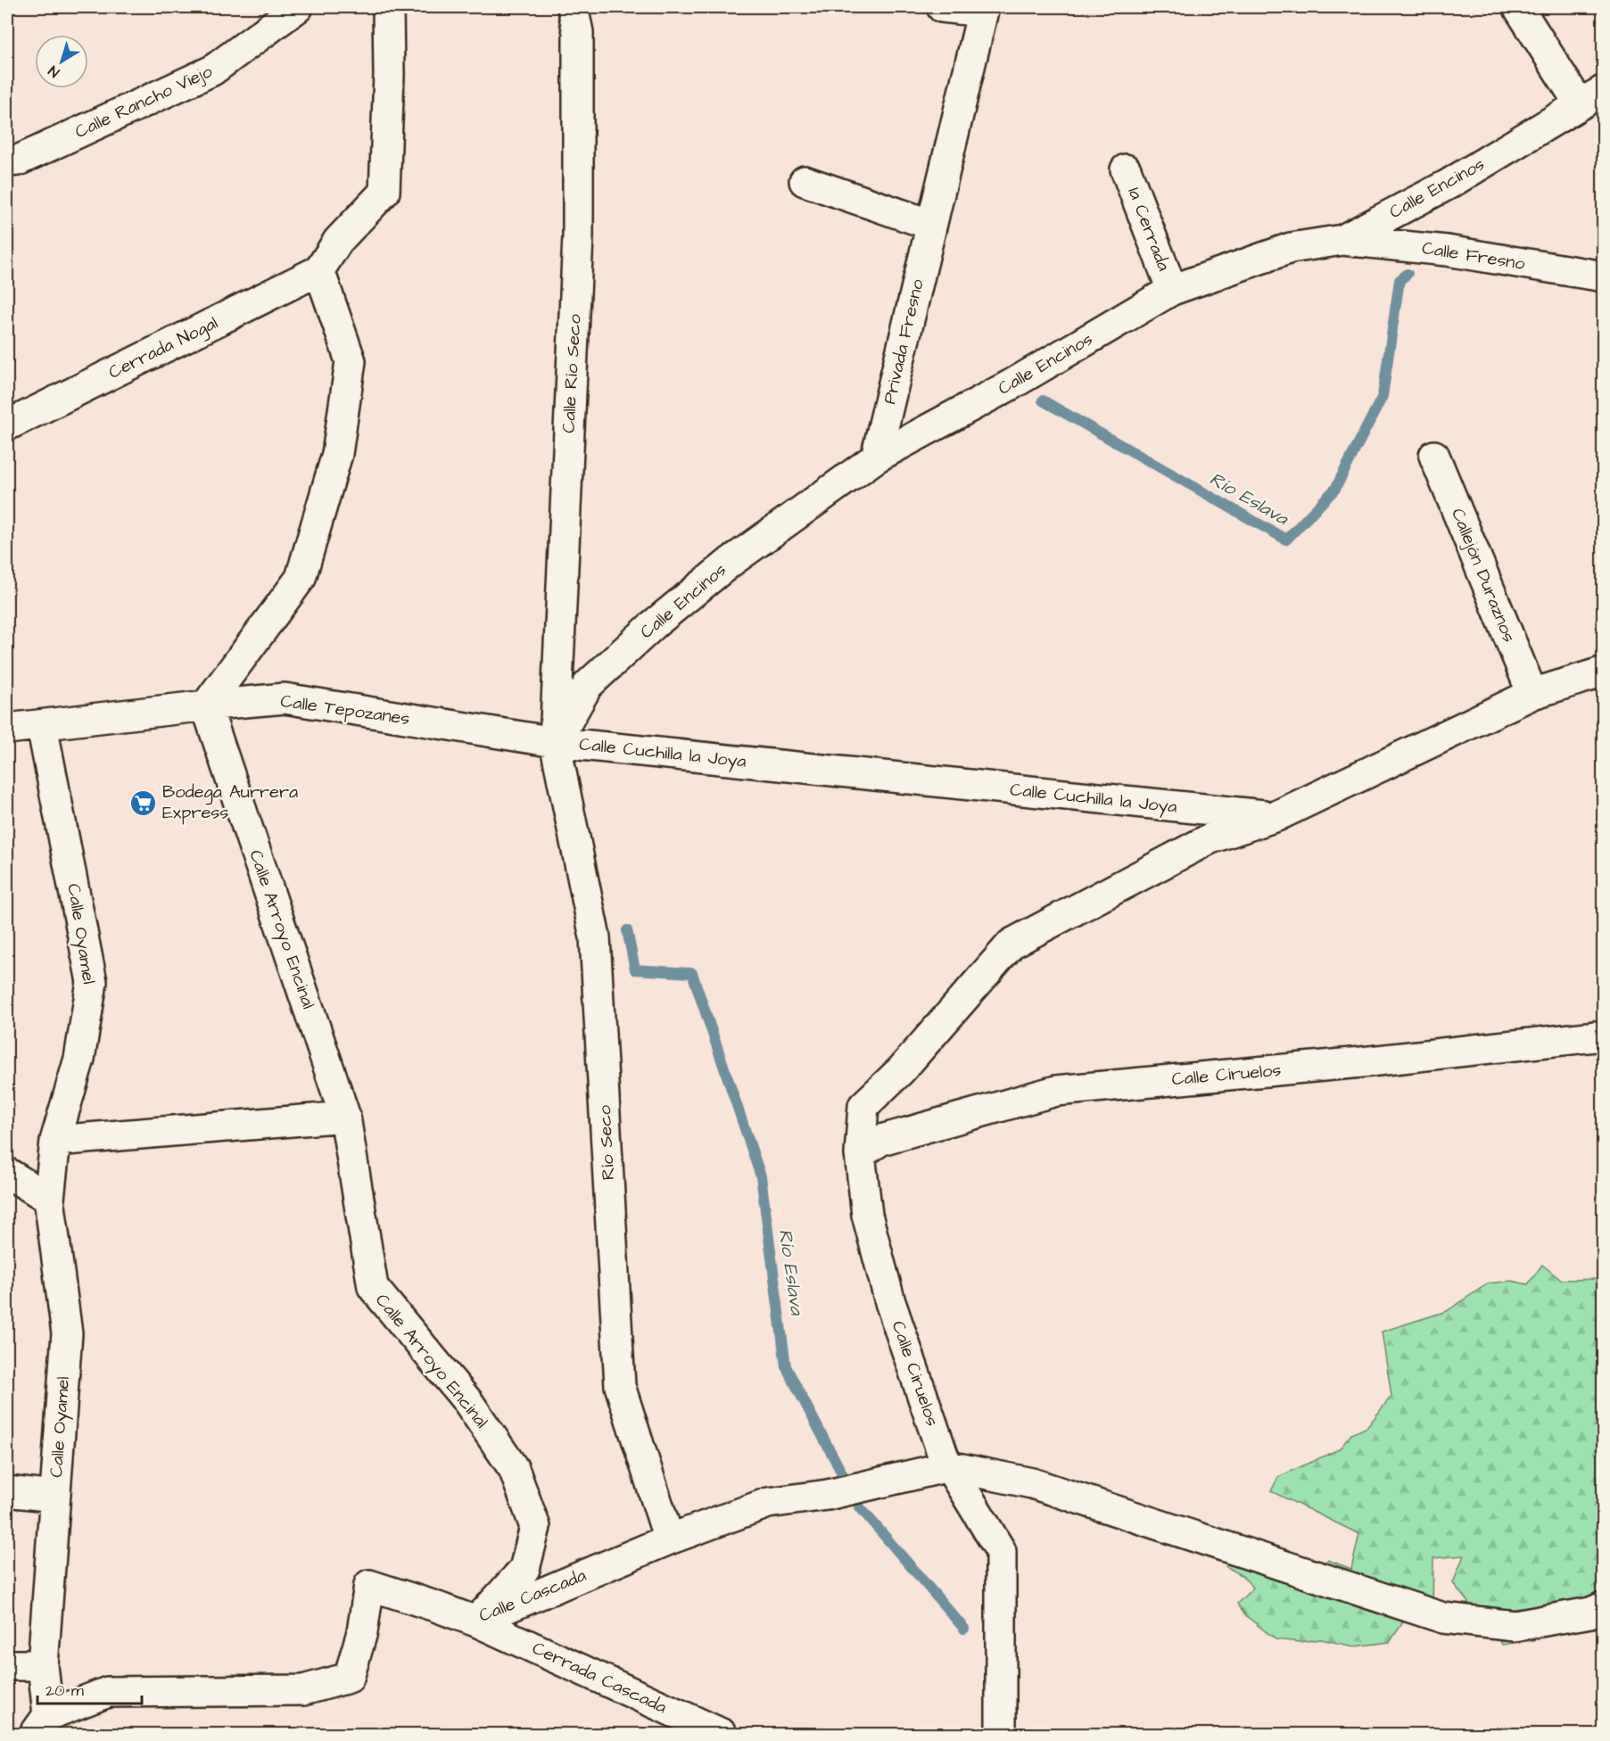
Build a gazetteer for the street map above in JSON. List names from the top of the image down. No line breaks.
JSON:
{"streets":{"street":["Calle Rancho Viejo","Calle Encinos","1a Cerrada","Calle Fresno","Privada Fresno","Cerrada Nogal","Calle Río Seco","Callejón Duraznos","Calle Tepozanes","Calle Cuchilla la Joya","Calle Arroyo Encinal","Calle Oyamel","Calle Ciruelos","Río Seco","Calle Cascada","Cerrada Cascada"]},"crossings":[["Calle Encinos","1a Cerrada"],["Calle Encinos","Calle Fresno"],["Calle Encinos","Privada Fresno"],["Calle Encinos","Calle Río Seco"],["Calle Encinos","Calle Tepozanes"],["Calle Encinos","Calle Cuchilla la Joya"],["Calle Encinos","Río Seco"],["Calle Río Seco","Calle Tepozanes"],["Calle Río Seco","Calle Cuchilla la Joya"],["Calle Río Seco","Río Seco"],["Calle Tepozanes","Calle Cuchilla la Joya"],["Calle Tepozanes","Calle Arroyo Encinal"],["Calle Tepozanes","Calle Oyamel"],["Calle Tepozanes","Río Seco"],["Calle Cuchilla la Joya","Calle Ciruelos"],["Calle Cuchilla la Joya","Río Seco"],["Calle Arroyo Encinal","Calle Cascada"],["Calle Arroyo Encinal","Cerrada Cascada"],["Calle Oyamel","Calle Cascada"],["Calle Ciruelos","Calle Cascada"],["Río Seco","Calle Cascada"],["Calle Cascada","Cerrada Cascada"]],"water":["Río Eslava"],"places":{"supermarket":["Bodega Aurrera Express"]},"scale_bar":"20 m","north":"bottom left"}
